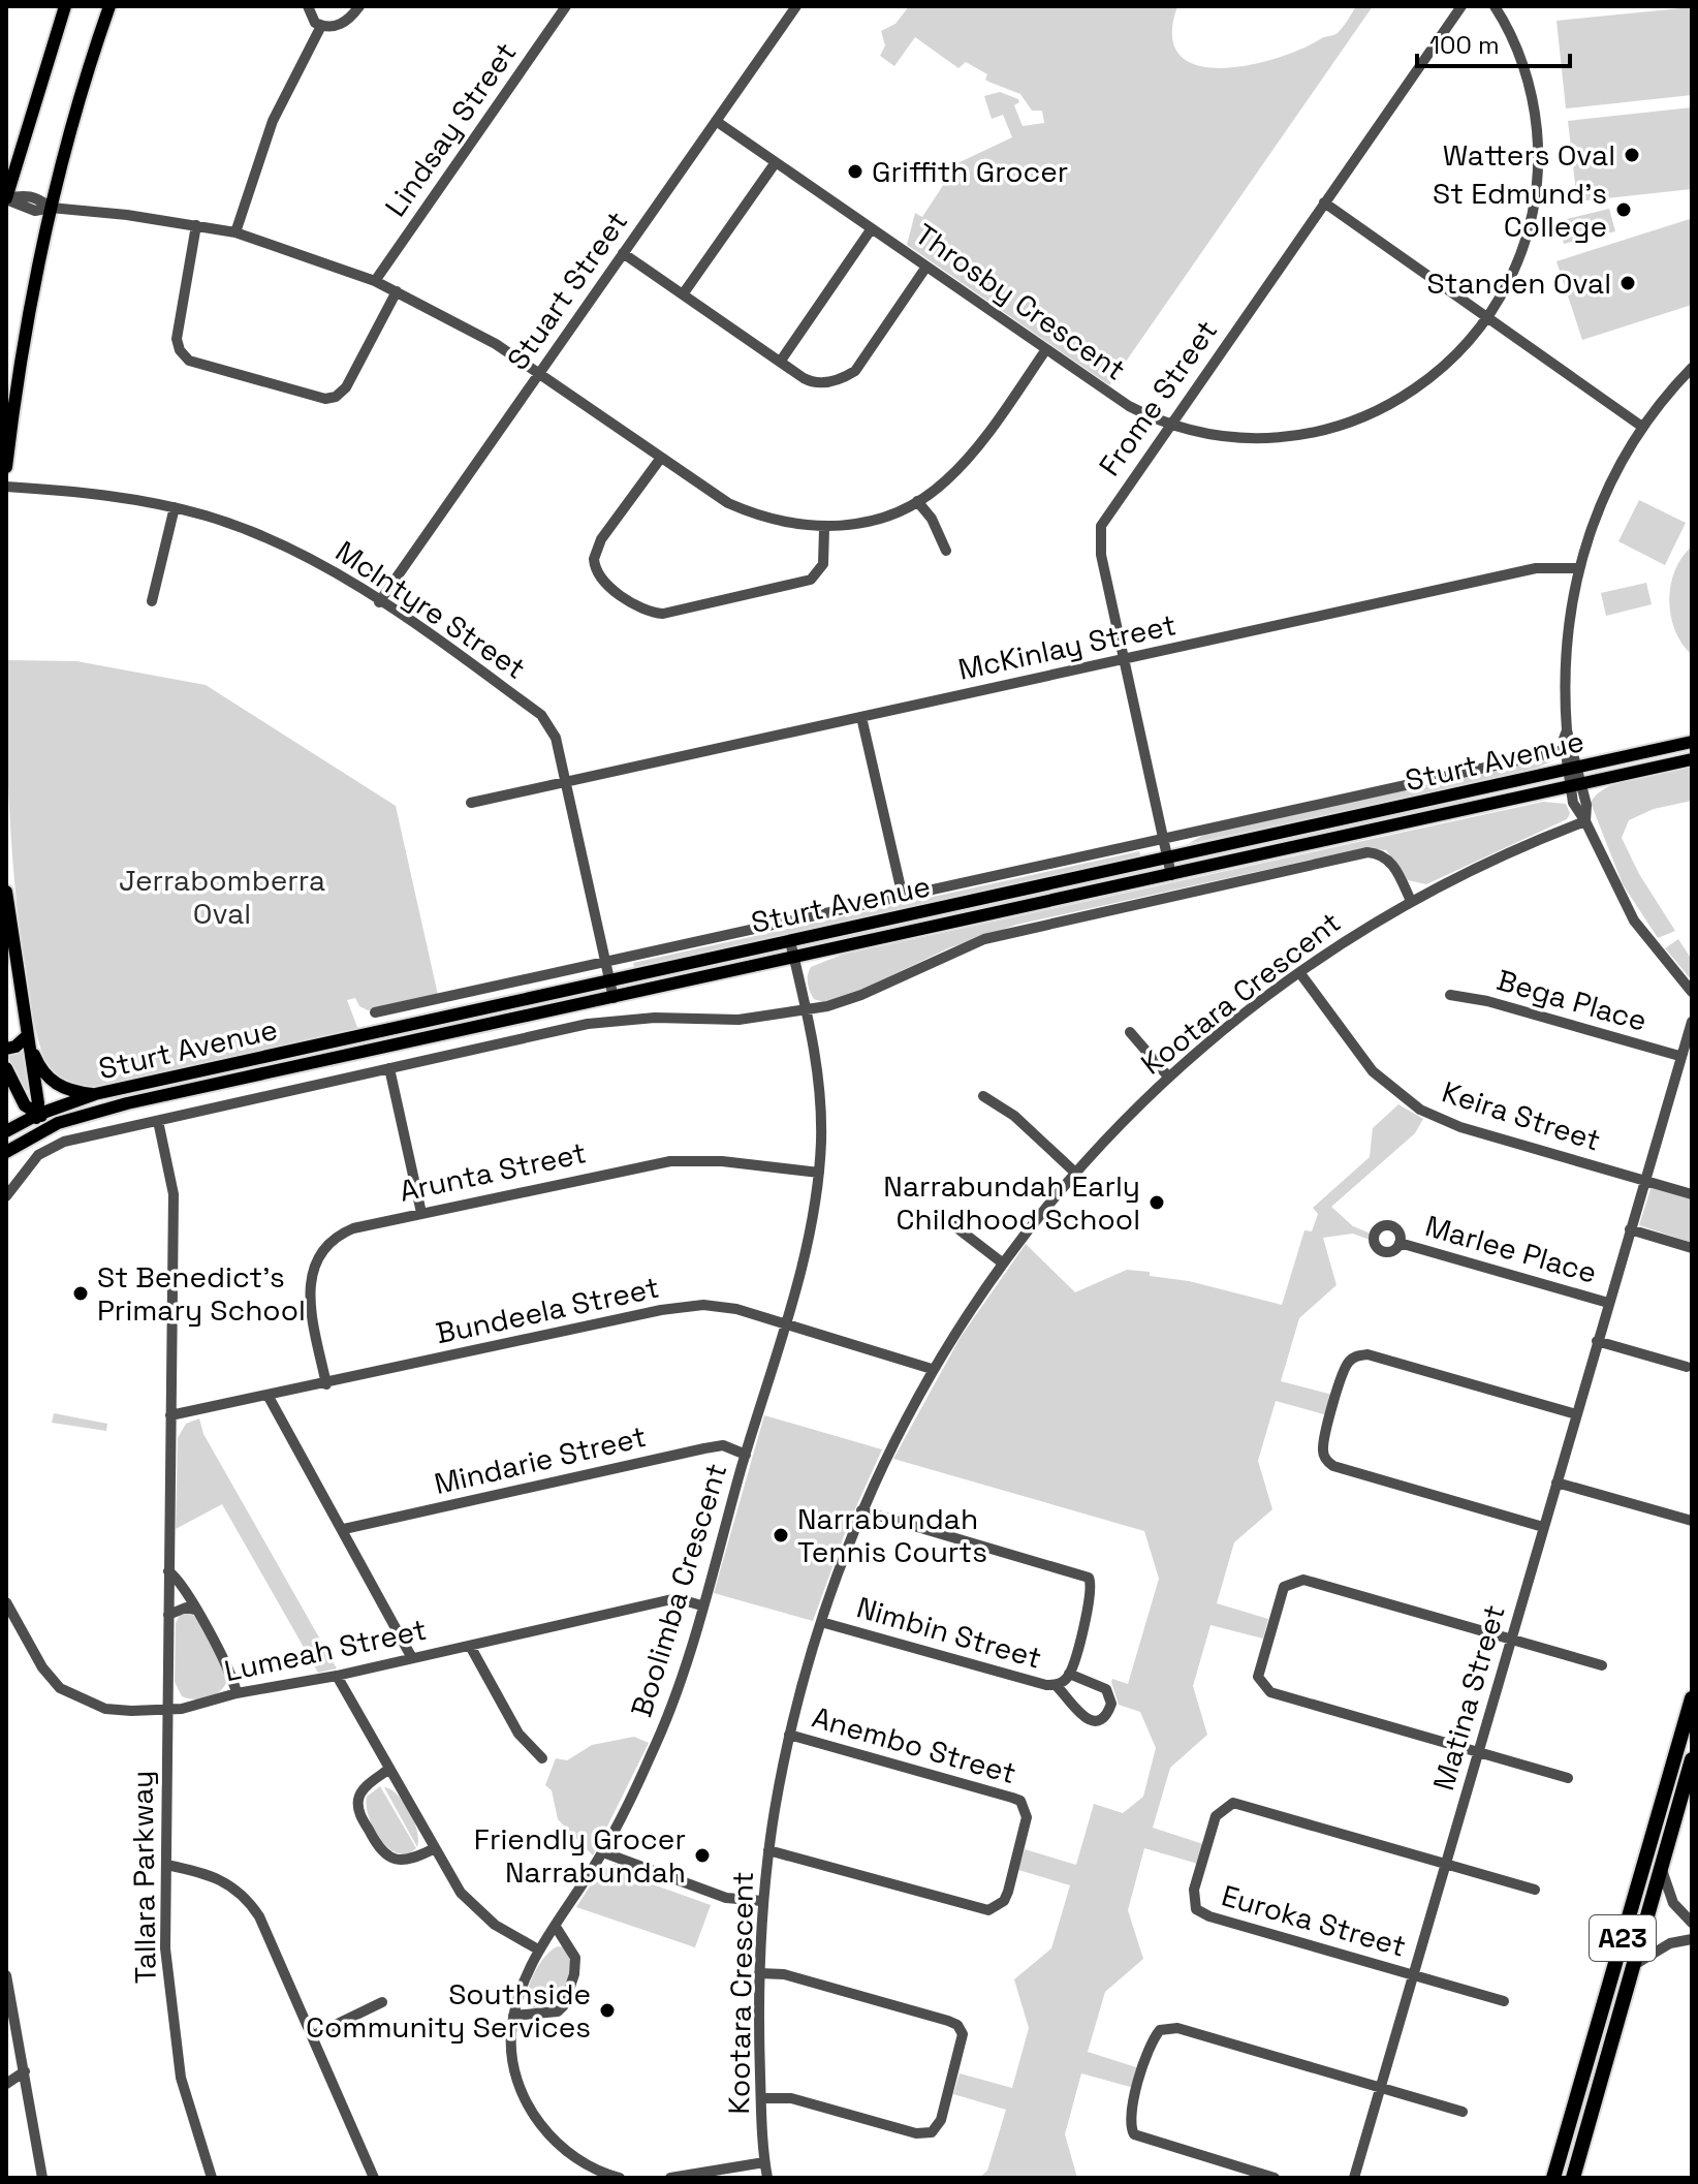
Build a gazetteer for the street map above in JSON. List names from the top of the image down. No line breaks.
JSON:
{"streets":{"highway":["A23"],"main road":["Sturt Avenue"],"street":["Lindsay Street","Stuart Street","Throsby Crescent","Frome Street","McIntyre Street","McKinlay Street","Kootara Crescent","Bega Place","Keira Street","Arunta Street","Marlee Place","Bundeela Street","Mindarie Street","Boolimba Crescent","Nimbin Street","Lumeah Street","Matina Street","Anembo Street","Tallara Parkway","Euroka Street"]},"crossings":[["Stuart Street","Throsby Crescent"],["Stuart Street","McIntyre Street"],["Throsby Crescent","Frome Street"],["Frome Street","McKinlay Street"],["Frome Street","Sturt Avenue"],["McIntyre Street","McKinlay Street"],["McIntyre Street","Sturt Avenue"],["Sturt Avenue","Boolimba Crescent"],["Kootara Crescent","Keira Street"],["Kootara Crescent","Bundeela Street"],["Kootara Crescent","Nimbin Street"],["Kootara Crescent","Anembo Street"],["Bega Place","Matina Street"],["Keira Street","Matina Street"],["Arunta Street","Bundeela Street"],["Arunta Street","Boolimba Crescent"],["Marlee Place","Matina Street"],["Bundeela Street","Boolimba Crescent"],["Bundeela Street","Tallara Parkway"],["Mindarie Street","Boolimba Crescent"],["Boolimba Crescent","Lumeah Street"],["Lumeah Street","Tallara Parkway"],["Matina Street","Euroka Street"]],"parks":["Jerrabomberra Oval"],"places":["Watters Oval","Griffith Grocer","St Edmund's College","Standen Oval","Narrabundah Early Childhood School","St Benedict's Primary School","Narrabundah Tennis Courts","Friendly Grocer Narrabundah","Southside Community Services"],"scale_bar":"100 m"}
